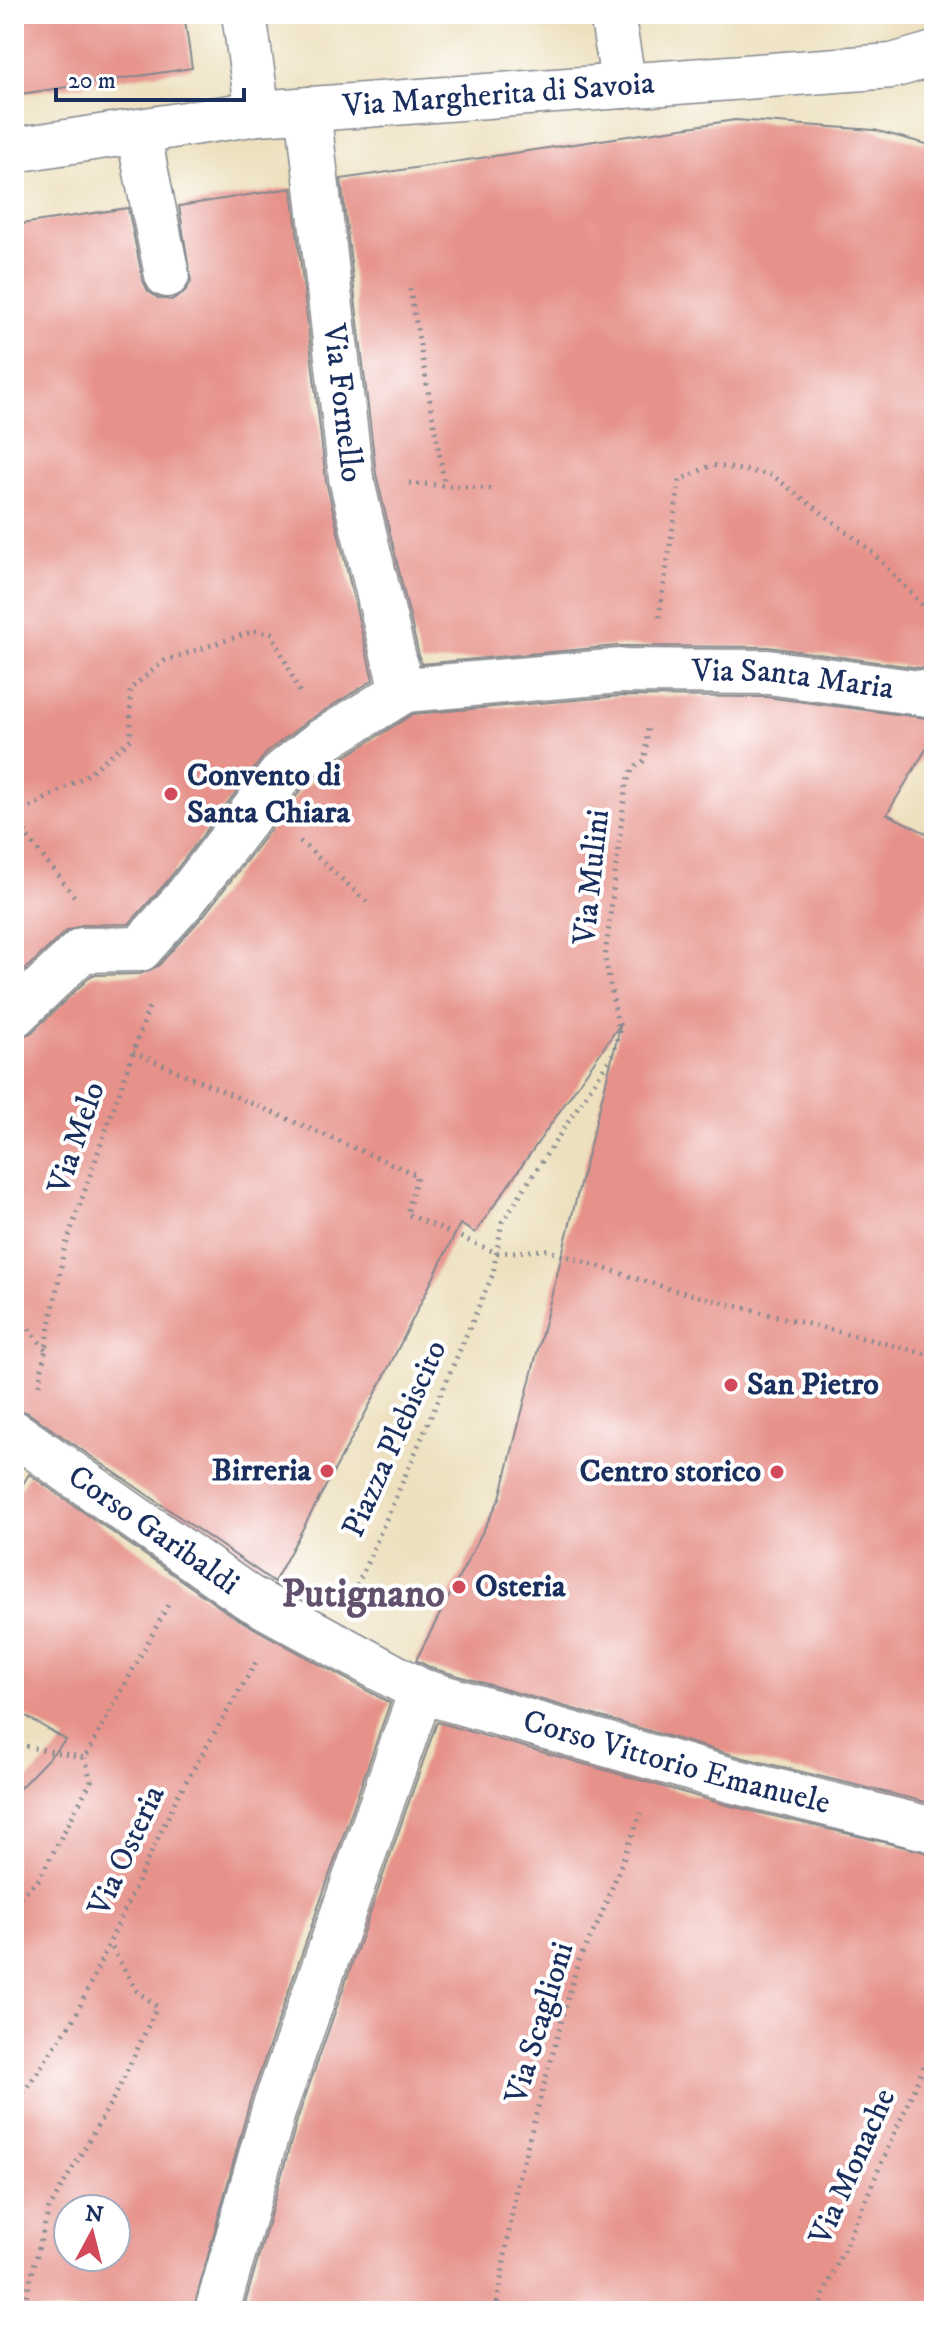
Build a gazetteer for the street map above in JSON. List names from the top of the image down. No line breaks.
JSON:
{"streets":{"street":["Via Margherita di Savoia","Via Fornello","Via Santa Maria","Corso Garibaldi","Corso Vittorio Emanuele"],"path":["Via Mulini","Via Melo","Piazza Plebiscito","Via Osteria","Via Scaglioni","Via Monache"]},"crossings":[["Via Margherita di Savoia","Via Fornello"],["Via Fornello","Via Santa Maria"],["Via Santa Maria","Via Mulini"],["Via Mulini","Piazza Plebiscito"],["Via Melo","Corso Garibaldi"],["Piazza Plebiscito","Corso Garibaldi"],["Corso Garibaldi","Corso Vittorio Emanuele"],["Corso Garibaldi","Via Osteria"],["Corso Vittorio Emanuele","Via Scaglioni"]],"districts":["Putignano"],"places":["Convento di Santa Chiara","San Pietro","Birreria","Centro storico","Osteria"],"scale_bar":"20 m","north":"top"}
